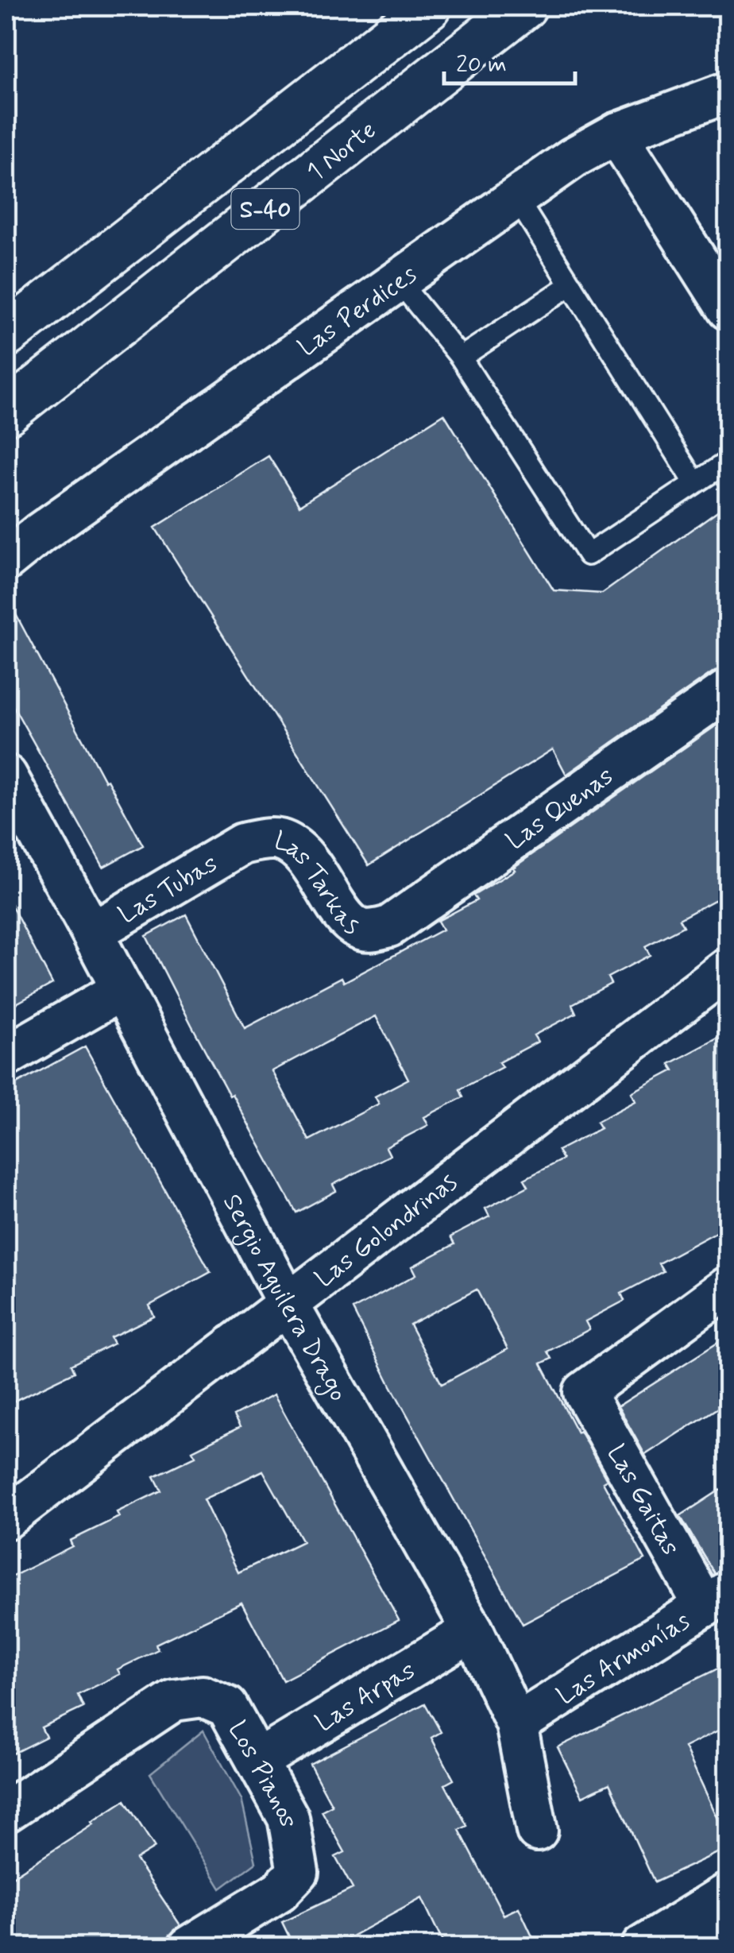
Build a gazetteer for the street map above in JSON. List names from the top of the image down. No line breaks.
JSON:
{"streets":{"main road":["1 Norte","S-40"],"street":["Las Perdices","Las Quenas","Las Tarkas","Las Tubas","Las Golondrinas","Sergio Aguilera Drago","Las Gaitas","Las Armonías","Las Arpas","Los Pianos"]},"crossings":[["Las Quenas","Las Tarkas"],["Las Tarkas","Las Tubas"],["Las Tubas","Sergio Aguilera Drago"],["Las Golondrinas","Sergio Aguilera Drago"],["Sergio Aguilera Drago","Las Armonías"],["Sergio Aguilera Drago","Las Arpas"],["Las Gaitas","Las Armonías"],["Las Arpas","Los Pianos"]],"scale_bar":"20 m"}
